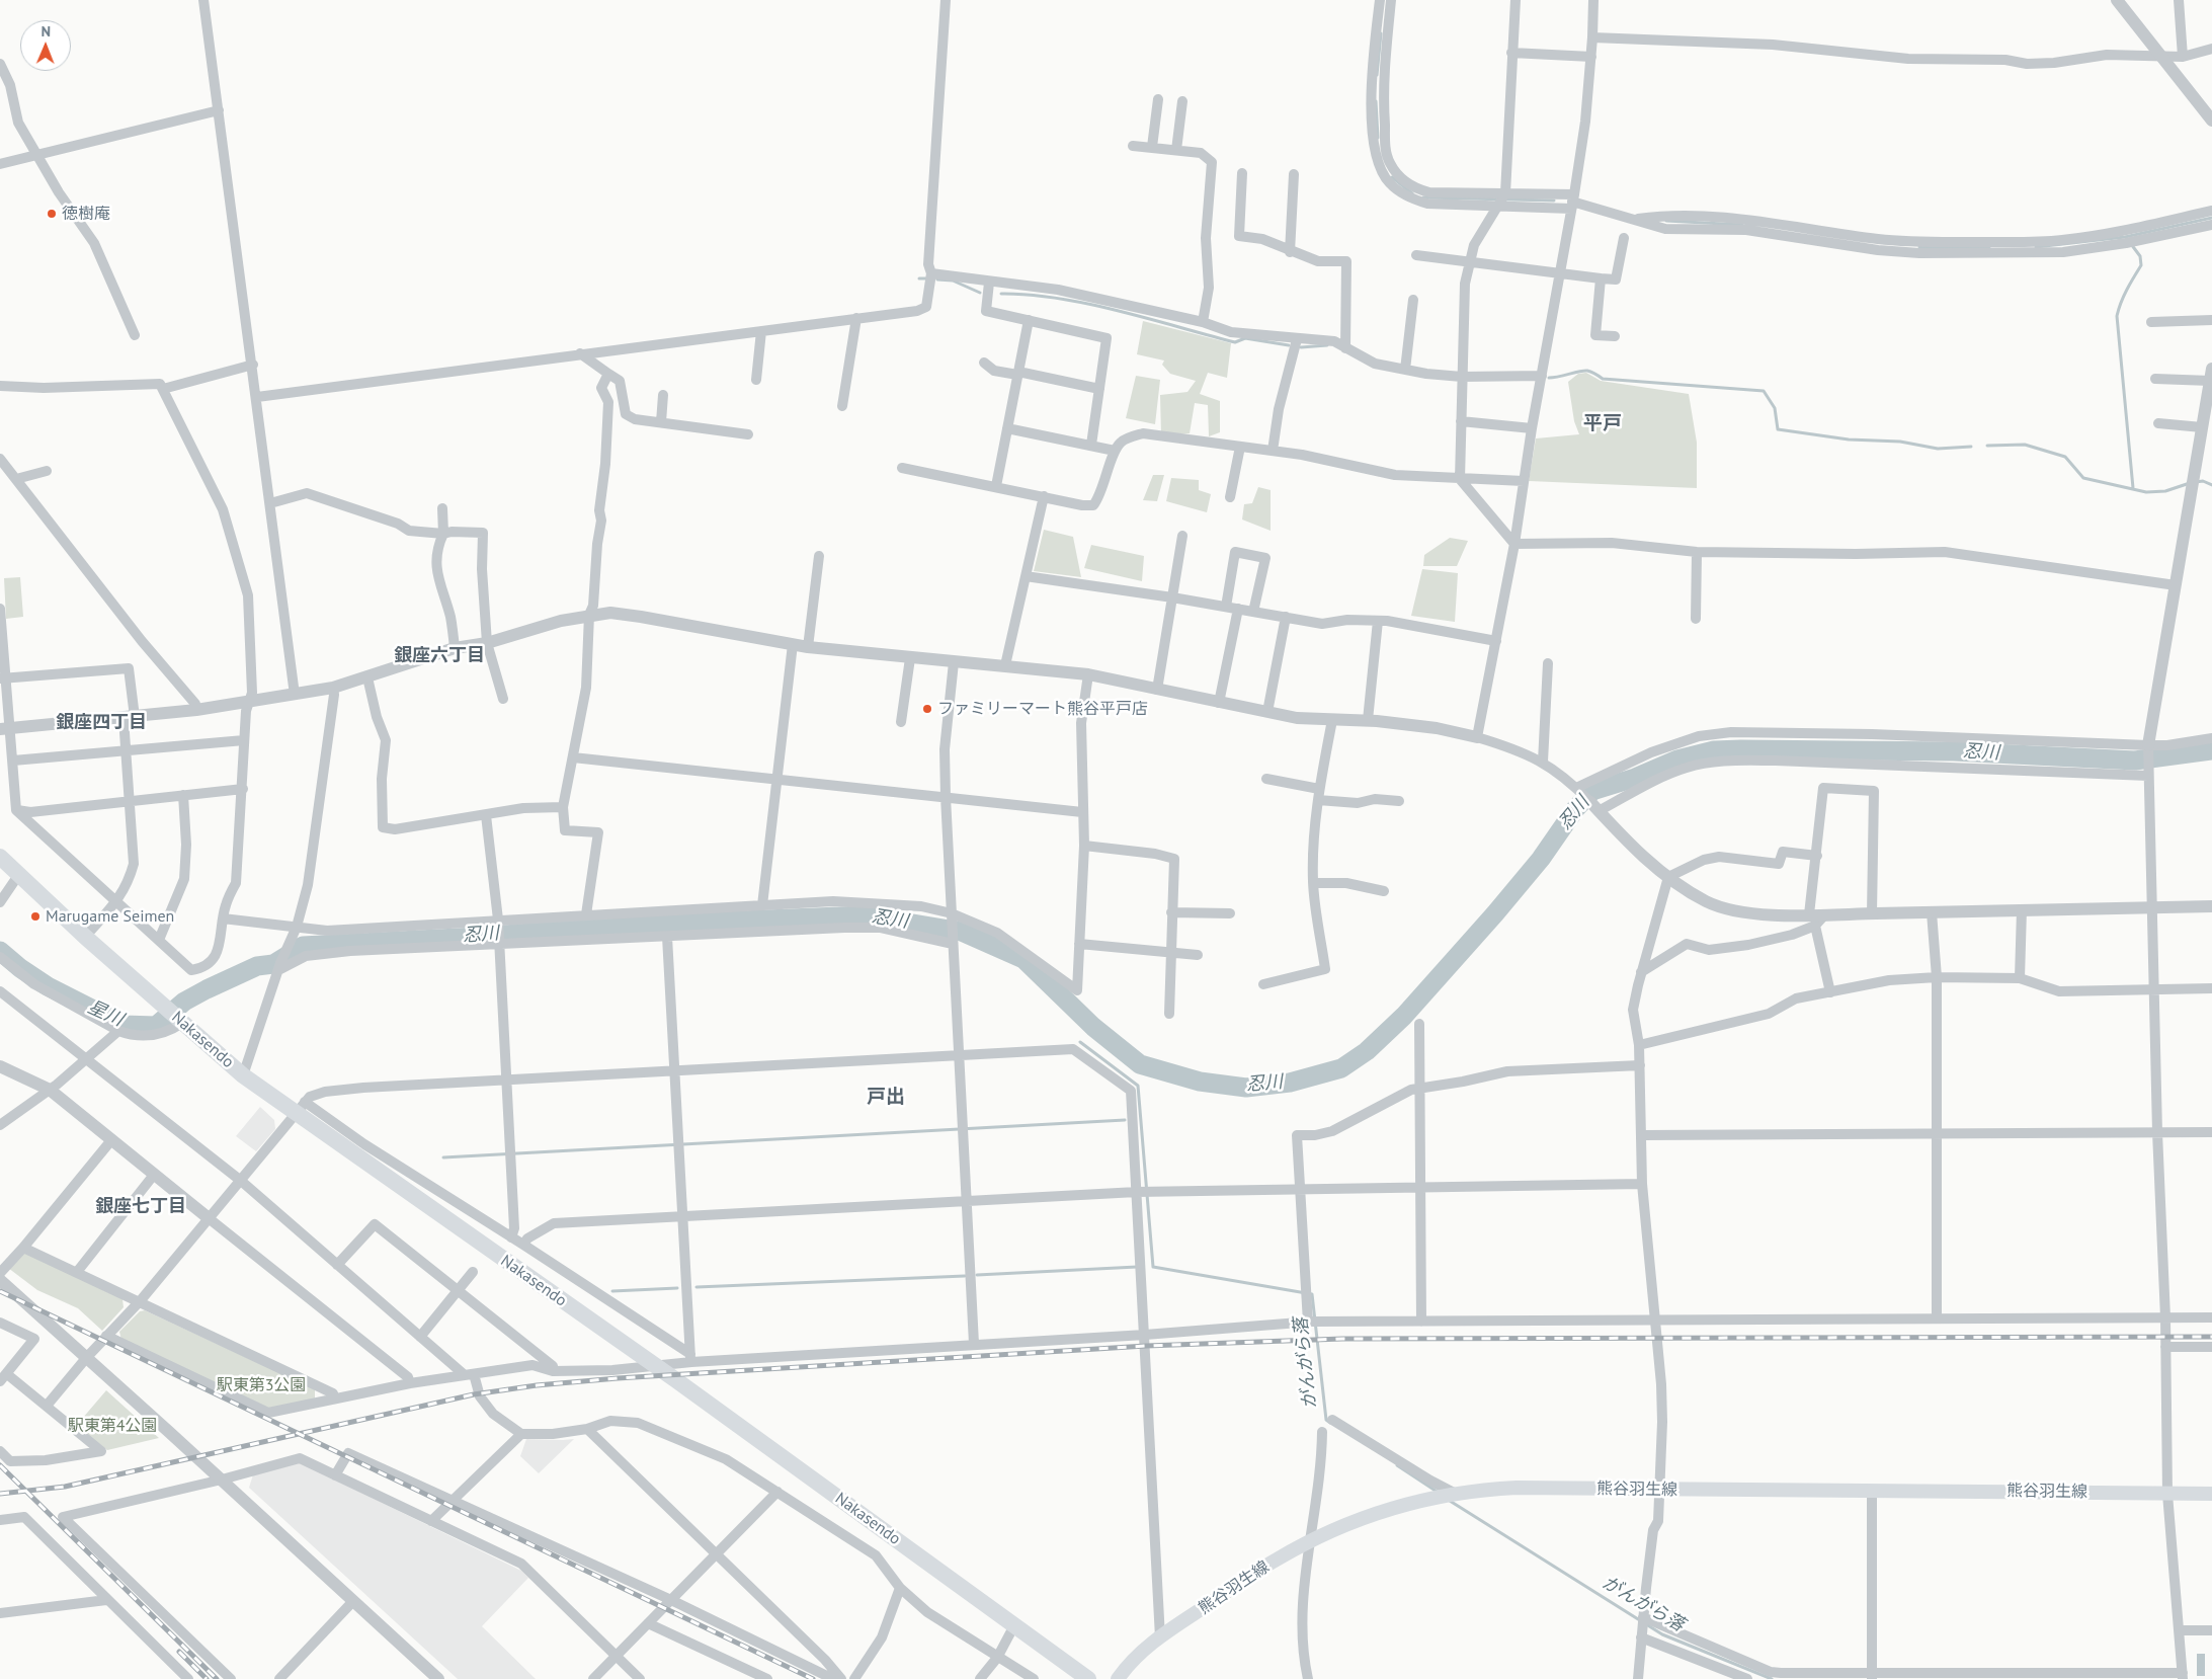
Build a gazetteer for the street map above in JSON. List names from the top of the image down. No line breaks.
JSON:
{"streets":{"highway":["Nakasendo"],"main road":["熊谷羽生線"]},"districts":["平戸","銀座六丁目","銀座四丁目","戸出","銀座七丁目"],"water":["忍川","星川","がんがら落"],"parks":["駅東第3公園","駅東第4公園"],"places":["徳樹庵","ファミリーマート熊谷平戸店","Marugame Seimen"],"north":"top"}
